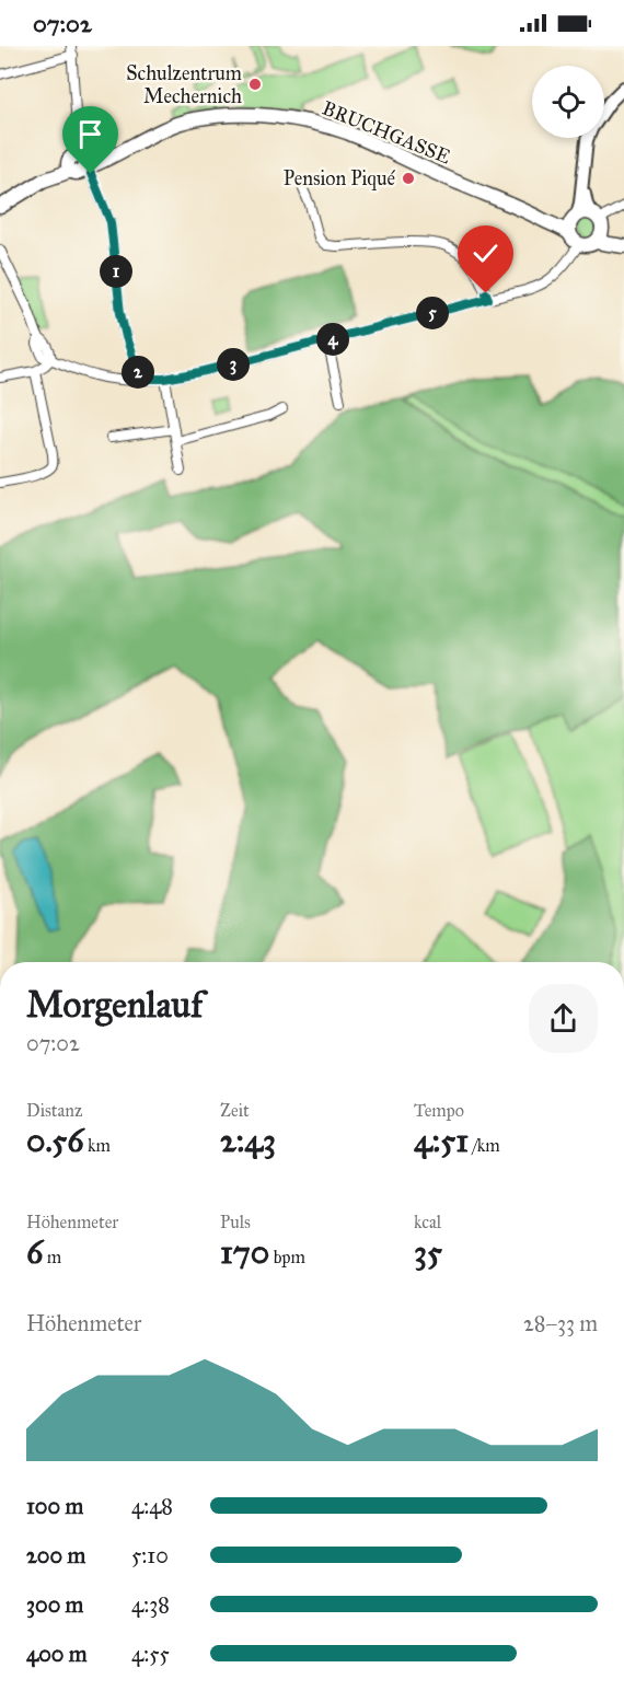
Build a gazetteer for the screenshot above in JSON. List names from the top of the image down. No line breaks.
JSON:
{"streets":{"main road":["BRUCHGASSE"]},"places":["Schulzentrum Mechernich","Pension Piqué"],"page":{"status":"07:02","pins":["1","5","4","3","2"],"heading":["Morgenlauf","07:02"],"stats":[["Distanz","0.56 km"],["Zeit","2:43"],["Tempo","4:51 /km"],["Höhenmeter","6 m"],["Puls","170 bpm"],["kcal","35"]],"chart":["Höhenmeter","28–33 m"],"list":[{"name":"100 m","note":"4:48"},{"name":"200 m","note":"5:10"},{"name":"300 m","note":"4:38"},{"name":"400 m","note":"4:55"}]}}
